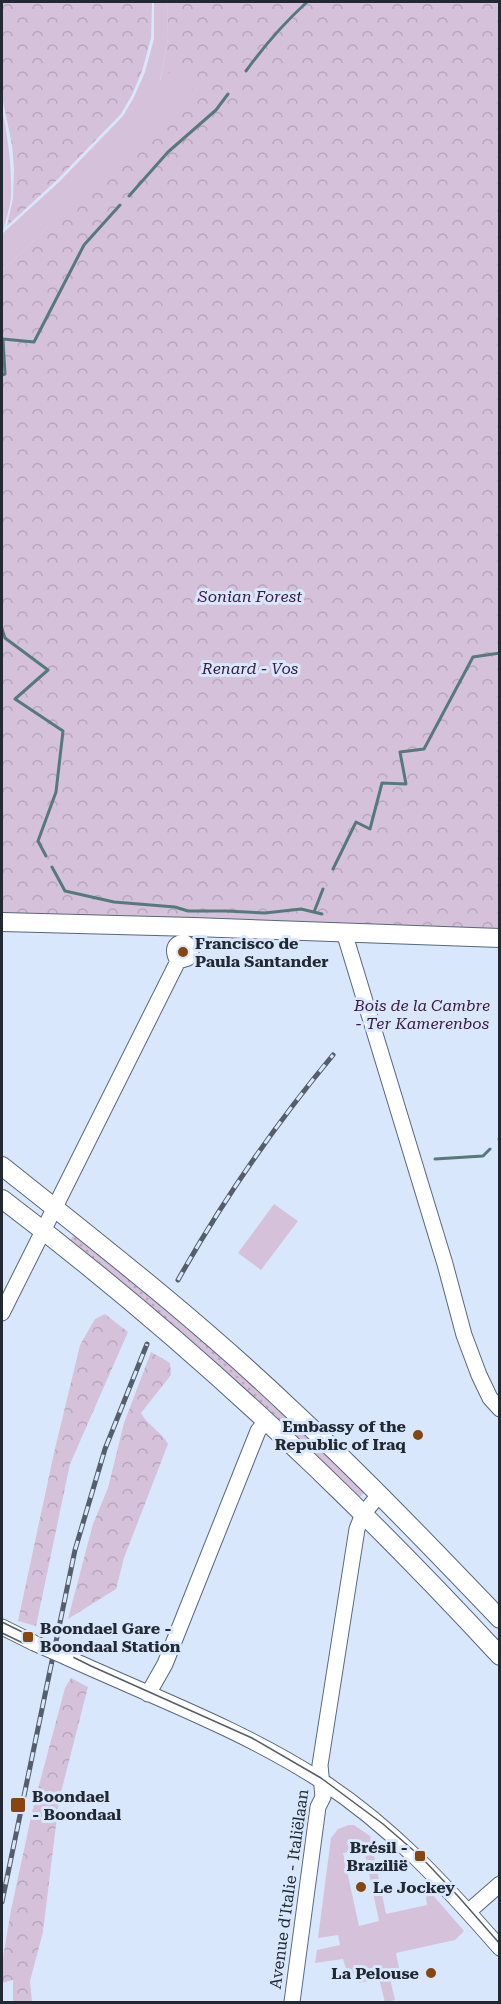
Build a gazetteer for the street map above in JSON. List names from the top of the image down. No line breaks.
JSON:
{"streets":{"street":["Avenue d'Italie - Italiëlaan"]},"parks":["Sonian Forest","Renard - Vos","Bois de la Cambre - Ter Kamerenbos"],"places":{"other":["Francisco de Paula Santander","Embassy of the Republic of Iraq","Le Jockey","La Pelouse"],"transit":["Boondael Gare - Boondaal Station","Boondael - Boondaal","Brésil - Brazilië"]}}
